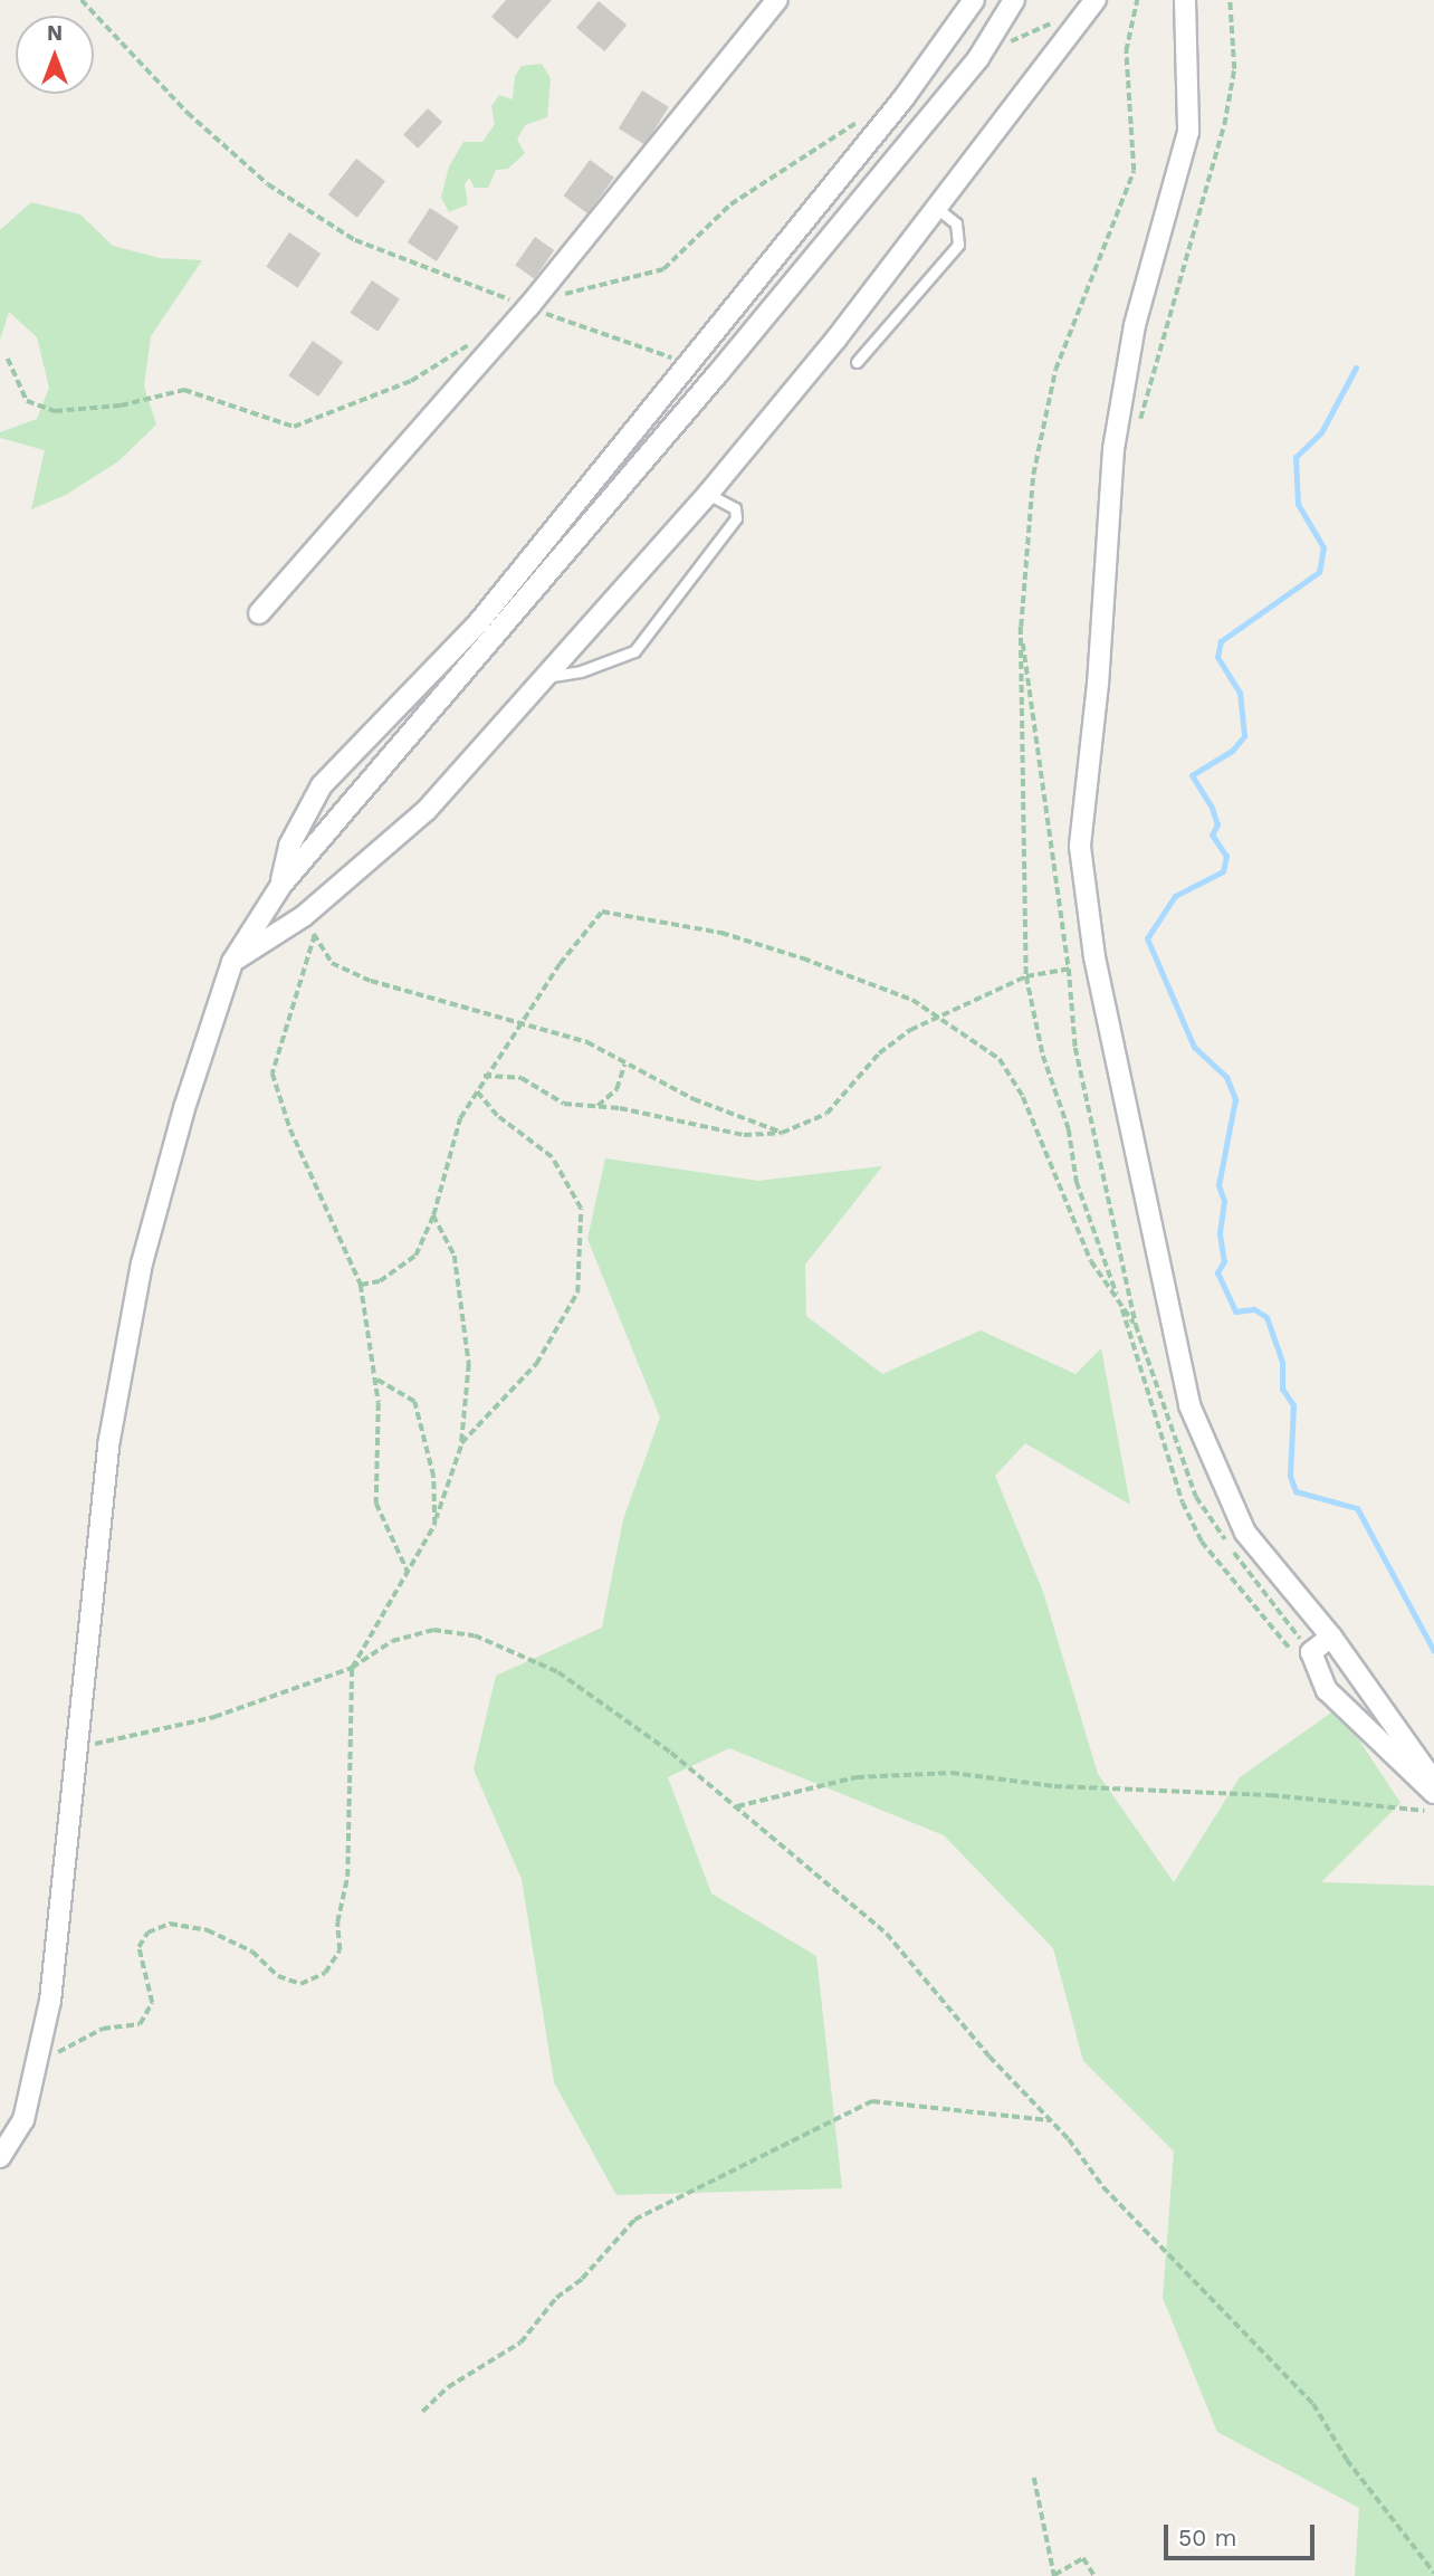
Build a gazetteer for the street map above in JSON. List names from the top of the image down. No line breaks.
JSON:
{"scale_bar":"50 m","north":"top"}
